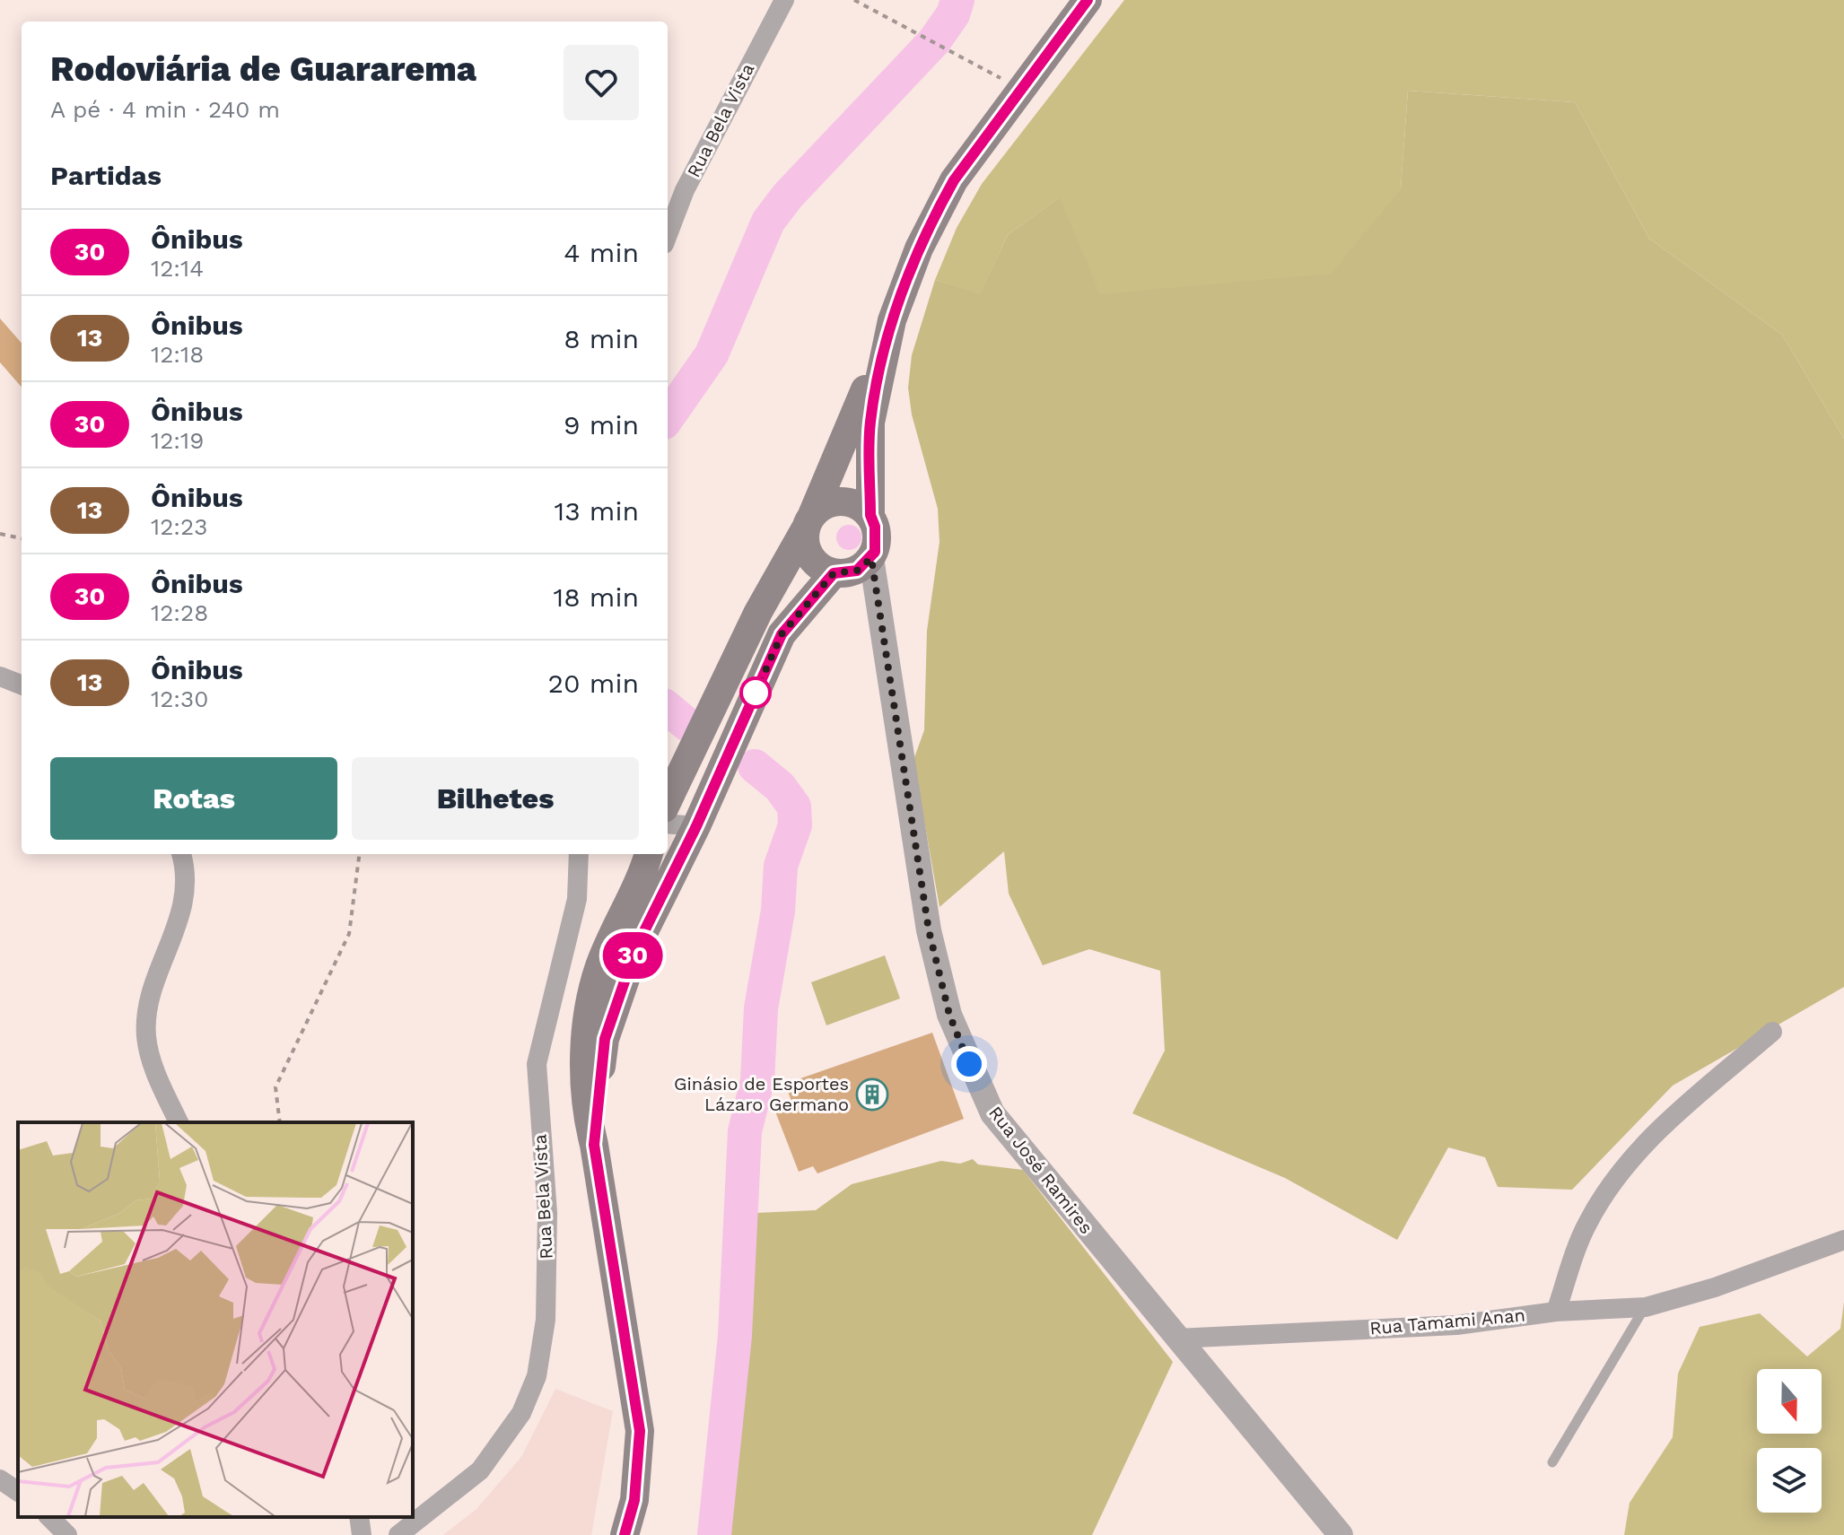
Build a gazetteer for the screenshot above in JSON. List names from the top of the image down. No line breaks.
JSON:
{"streets":{"street":["Rua Bela Vista","Rua José Ramires","Rua Tamami Anan"]},"crossings":[["Rua José Ramires","Rua Tamami Anan"]],"places":{"building":["Ginásio de Esportes Lázaro Germano"]},"lines":["bus line 30"],"north":"bottom","page":{"on_map":"30","heading":[["Rodoviária de Guararema","A pé · 4 min · 240 m"],"Partidas"],"list":[{"mark":"30","name":"Ônibus","note":"12:14","value":"4 min"},{"mark":"13","name":"Ônibus","note":"12:18","value":"8 min"},{"mark":"30","name":"Ônibus","note":"12:19","value":"9 min"},{"mark":"13","name":"Ônibus","note":"12:23","value":"13 min"},{"mark":"30","name":"Ônibus","note":"12:28","value":"18 min"},{"mark":"13","name":"Ônibus","note":"12:30","value":"20 min"}],"buttons":["Rotas","Bilhetes"]}}
